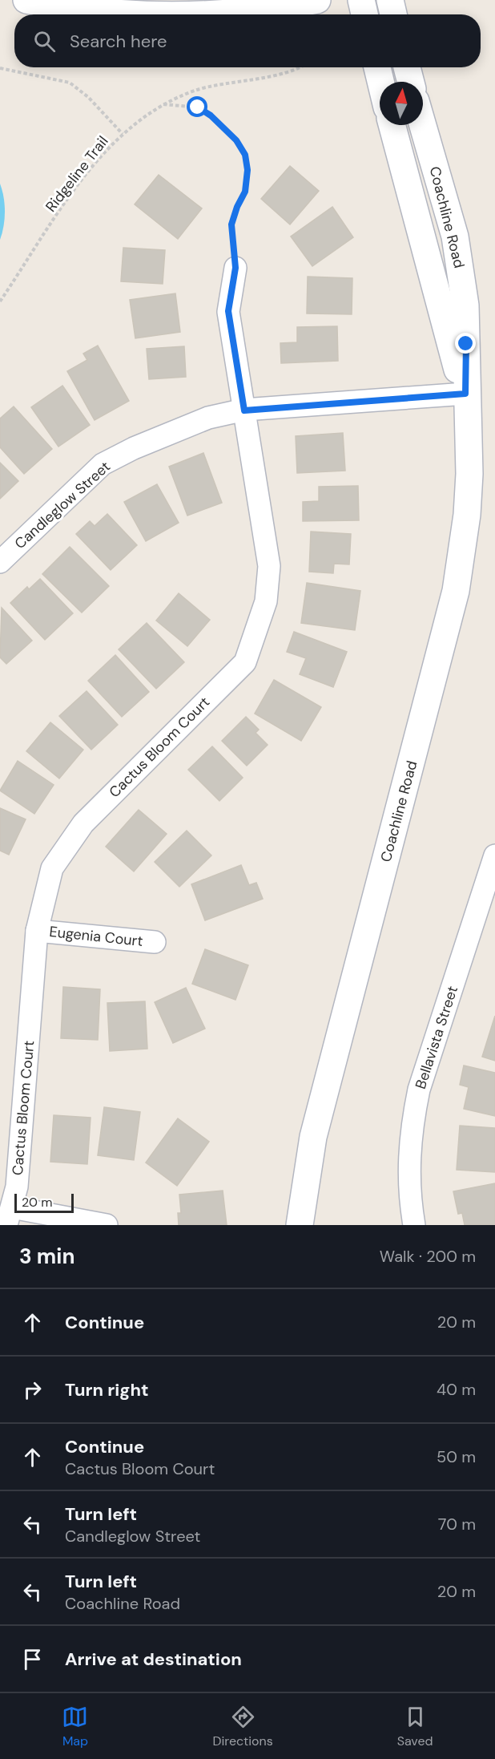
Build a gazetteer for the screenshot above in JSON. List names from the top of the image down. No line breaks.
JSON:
{"streets":{"main road":["Coachline Road"],"street":["Candleglow Street","Cactus Bloom Court","Eugenia Court","Bellavista Street"],"path":["Ridgeline Trail"]},"crossings":[["Coachline Road","Candleglow Street"],["Candleglow Street","Cactus Bloom Court"],["Cactus Bloom Court","Eugenia Court"]],"scale_bar":"20 m","north":"top","page":{"search":"Search here","scale":"20 m","heading":["3 min","Walk · 200 m"],"list":[["Continue","20 m"],["Turn right","40 m"],["Continue","Cactus Bloom Court","50 m"],["Turn left","Candleglow Street","70 m"],["Turn left","Coachline Road","20 m"],"Arrive at destination"],"nav":["Map","Directions","Saved"]}}
